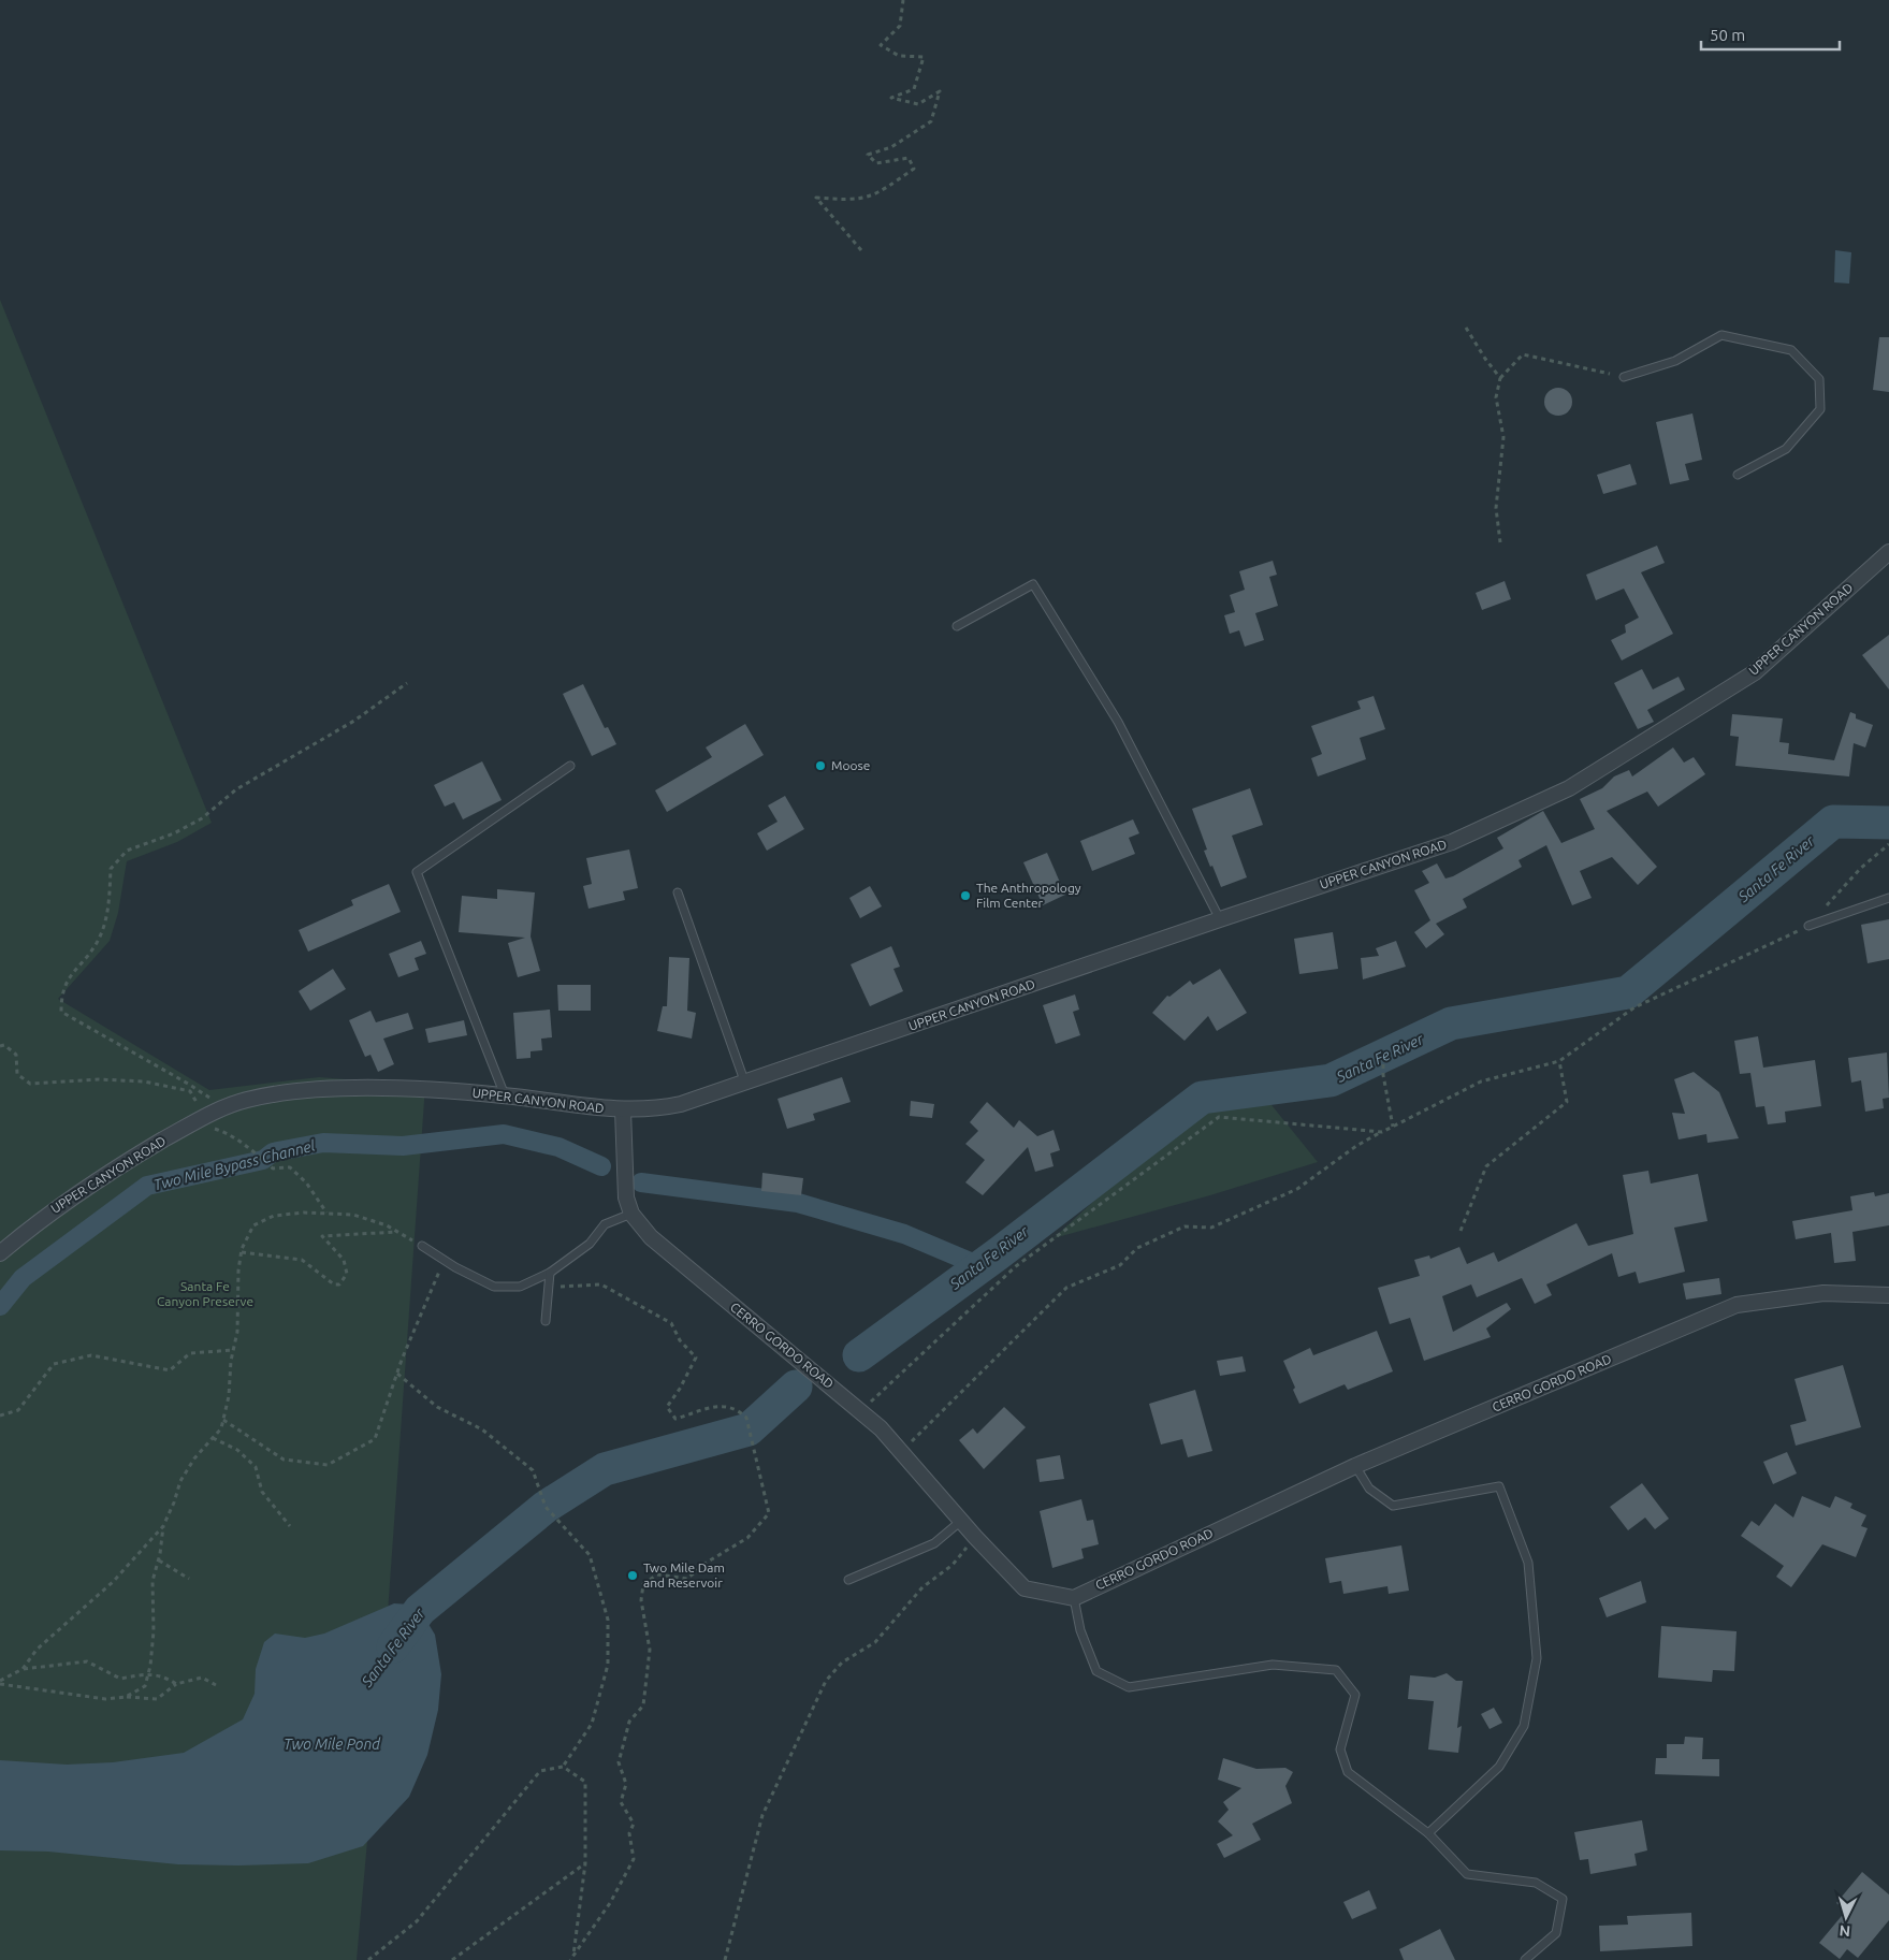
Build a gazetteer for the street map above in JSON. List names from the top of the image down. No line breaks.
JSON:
{"streets":{"street":["UPPER CANYON ROAD","CERRO GORDO ROAD"]},"crossings":[["UPPER CANYON ROAD","CERRO GORDO ROAD"]],"water":["Santa Fe River","Two Mile Bypass Channel","Two Mile Pond"],"parks":["Santa Fe Canyon Preserve"],"places":["Moose","The Anthropology Film Center","Two Mile Dam and Reservoir"],"scale_bar":"50 m","north":"bottom"}
